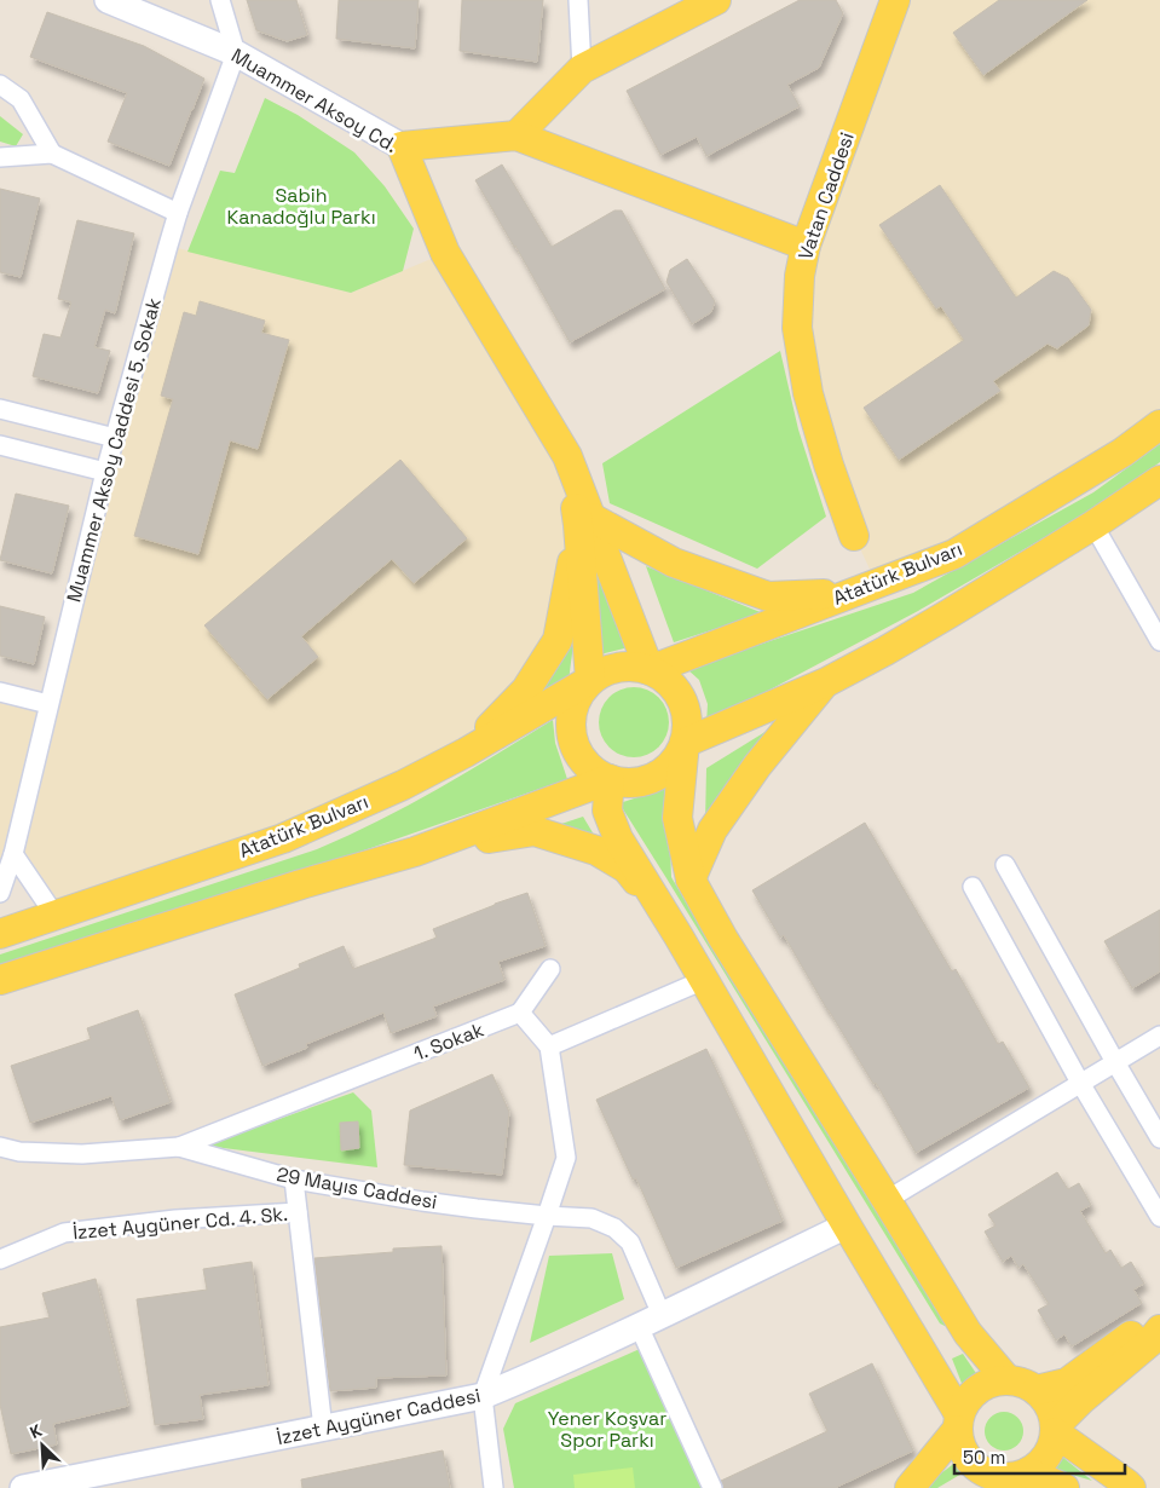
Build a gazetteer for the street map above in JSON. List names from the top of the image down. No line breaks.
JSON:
{"streets":{"main road":["Muammer Aksoy Cd.","Vatan Caddesi","Atatürk Bulvarı"],"street":["Muammer Aksoy Caddesi 5. Sokak","1. Sokak","29 Mayıs Caddesi","İzzet Aygüner Cd. 4. Sk.","İzzet Aygüner Caddesi"]},"crossings":[["Muammer Aksoy Cd.","Muammer Aksoy Caddesi 5. Sokak"],["Muammer Aksoy Cd.","Atatürk Bulvarı"],["1. Sokak","29 Mayıs Caddesi"],["29 Mayıs Caddesi","İzzet Aygüner Cd. 4. Sk."],["29 Mayıs Caddesi","İzzet Aygüner Caddesi"]],"parks":["Sabih Kanadoğlu Parkı","Yener Koşvar Spor Parkı"],"scale_bar":"50 m","north":"top left"}
